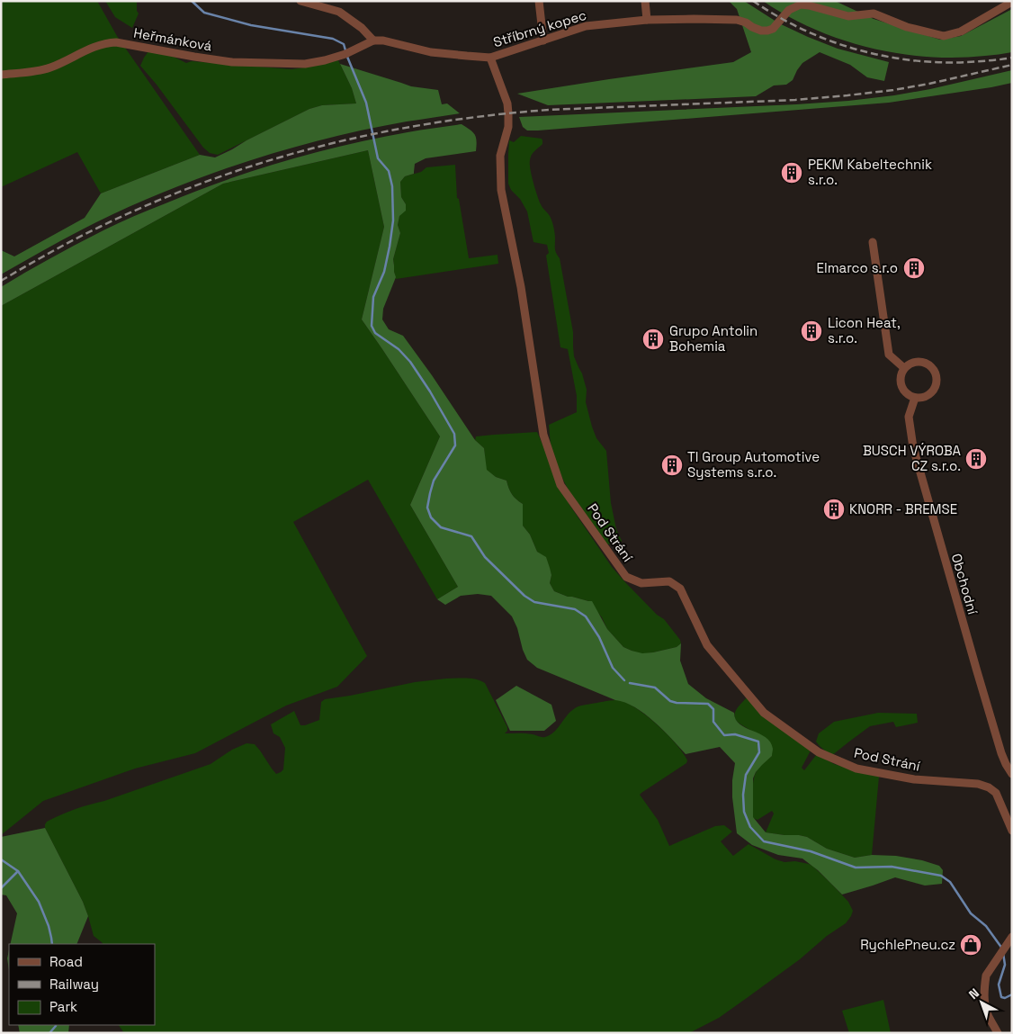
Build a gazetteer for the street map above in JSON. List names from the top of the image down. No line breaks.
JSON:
{"streets":{"street":["Stříbrný kopec","Heřmánková","Pod Strání","Obchodní"]},"crossings":[["Stříbrný kopec","Heřmánková"],["Stříbrný kopec","Pod Strání"]],"places":{"building":["PEKM Kabeltechnik s.r.o.","Elmarco s.r.o","Licon Heat, s.r.o.","Grupo Antolin Bohemia","BUSCH VÝROBA CZ s.r.o.","TI Group Automotive Systems s.r.o.","KNORR - BREMSE"],"shop":["RychlePneu.cz"]},"legend":["Road","Railway","Park"],"north":"top left"}
